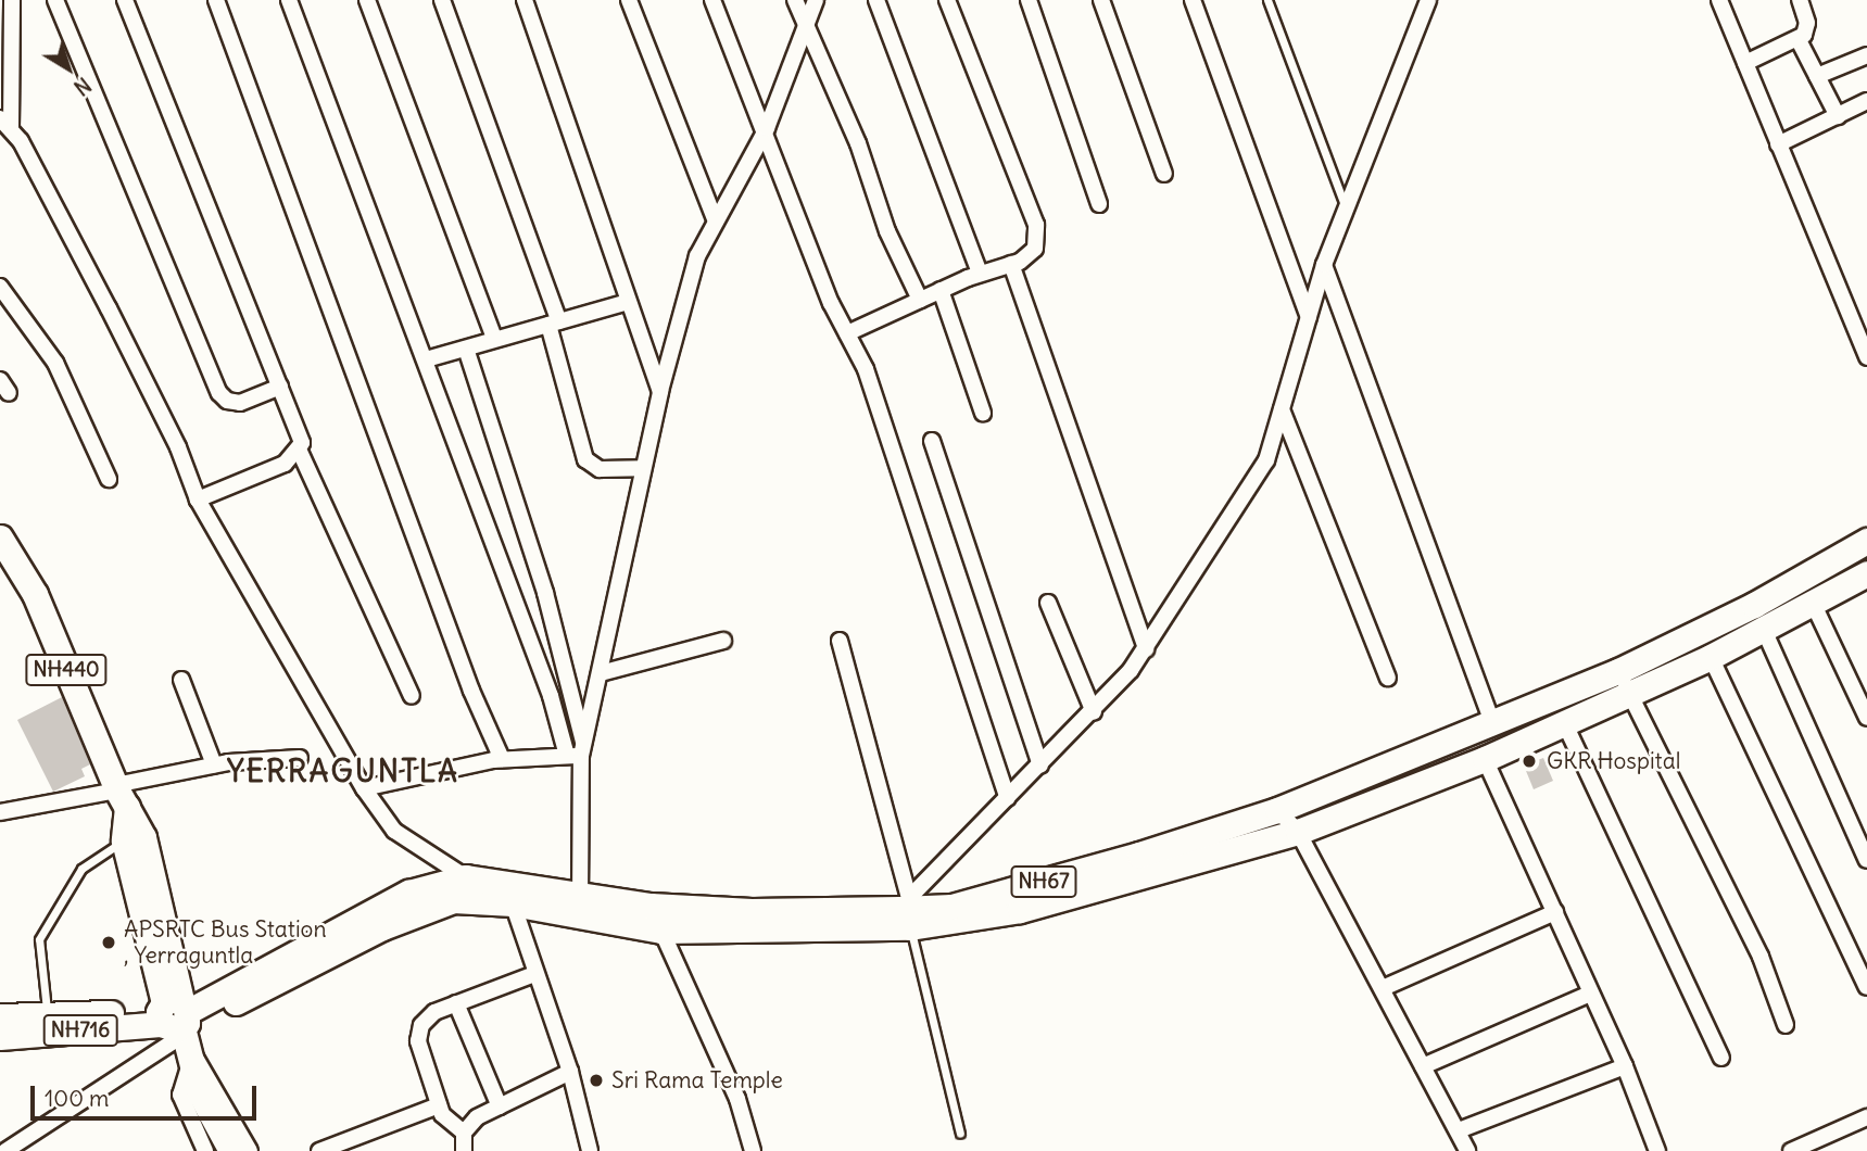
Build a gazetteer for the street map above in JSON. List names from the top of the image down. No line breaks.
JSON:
{"streets":{"highway":["NH440","NH67","NH716"]},"crossings":[["NH67","NH716"]],"districts":["YERRAGUNTLA"],"places":["GKR Hospital","APSRTC Bus Station , Yerraguntla","Sri Rama Temple"],"scale_bar":"100 m","north":"bottom right"}
